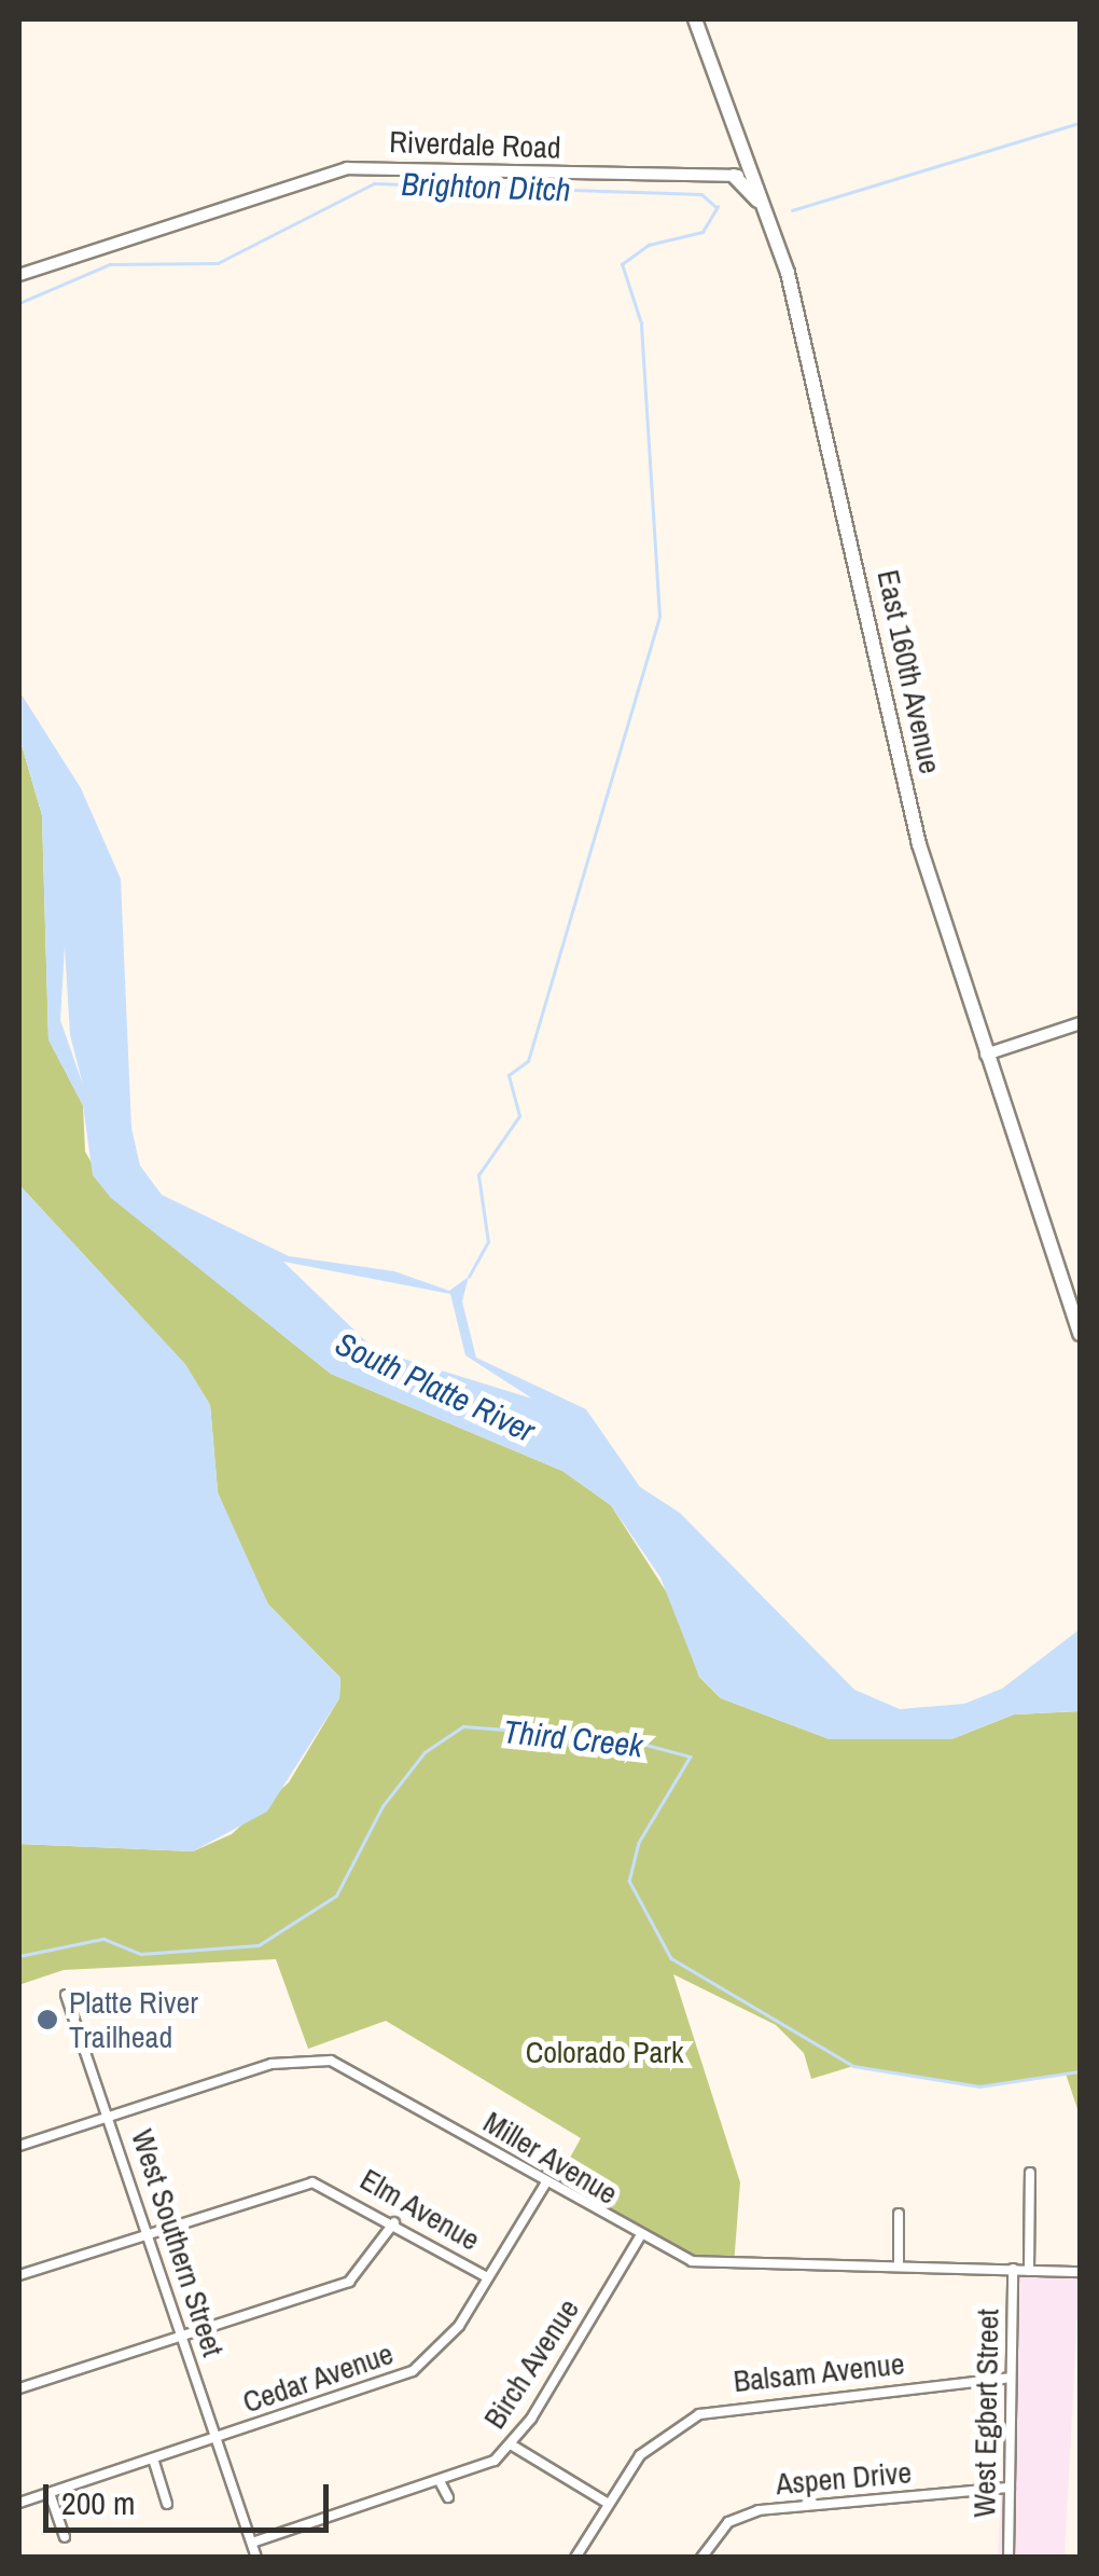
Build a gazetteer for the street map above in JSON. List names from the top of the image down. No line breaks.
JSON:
{"streets":{"main road":["East 160th Avenue"],"street":["Riverdale Road","Miller Avenue","Elm Avenue","West Southern Street","Birch Avenue","Balsam Avenue","Cedar Avenue","West Egbert Street","Aspen Drive"]},"crossings":[["Riverdale Road","East 160th Avenue"],["Miller Avenue","West Southern Street"],["Miller Avenue","Birch Avenue"],["Miller Avenue","Cedar Avenue"],["Miller Avenue","West Egbert Street"],["Elm Avenue","West Southern Street"],["Elm Avenue","Cedar Avenue"],["West Southern Street","Birch Avenue"],["West Southern Street","Cedar Avenue"],["Balsam Avenue","West Egbert Street"],["West Egbert Street","Aspen Drive"]],"water":["Brighton Ditch","South Platte River","Third Creek"],"parks":["Colorado Park"],"places":["Platte River Trailhead"],"scale_bar":"200 m"}
